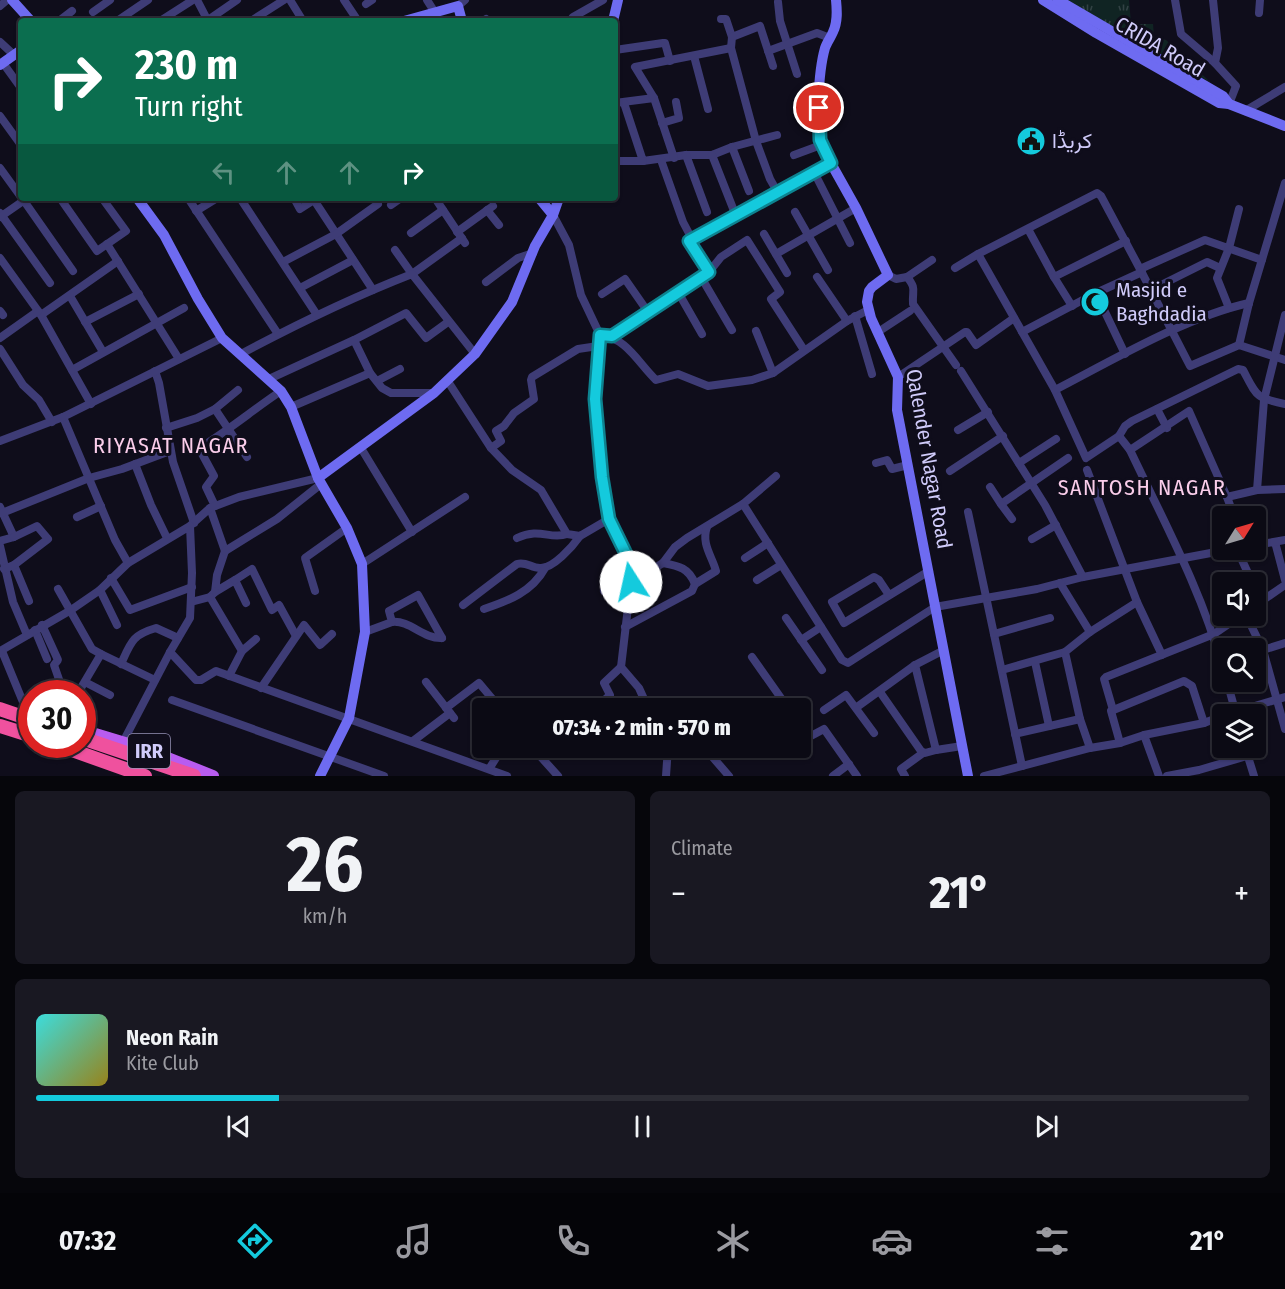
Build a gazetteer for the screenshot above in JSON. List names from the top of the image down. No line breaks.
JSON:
{"streets":{"highway":["IRR"],"street":["CRIDA Road","Qalender Nagar Road"]},"districts":["RIYASAT NAGAR","SANTOSH NAGAR"],"places":{"public building":["کریڈا"],"mosque":["Masjid e Baghdadia"]},"north":"top right","page":{"turn":["230 m","Turn right"],"limit":"30","trip":"07:34 · 2 min · 570 m","tile":[["26","km/h"],"Climate"],"heat":["−","21°","+"],"song":["Neon Rain","Kite Club"],"tabs":["07:32","21°"]}}
